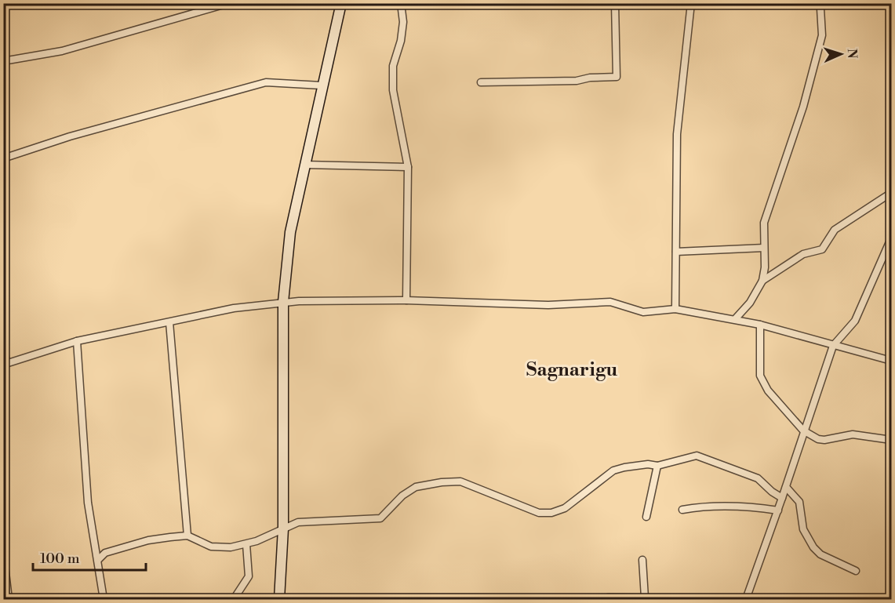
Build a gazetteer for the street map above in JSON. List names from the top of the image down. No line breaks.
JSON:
{"districts":["Sagnarigu"],"scale_bar":"100 m","north":"right"}
